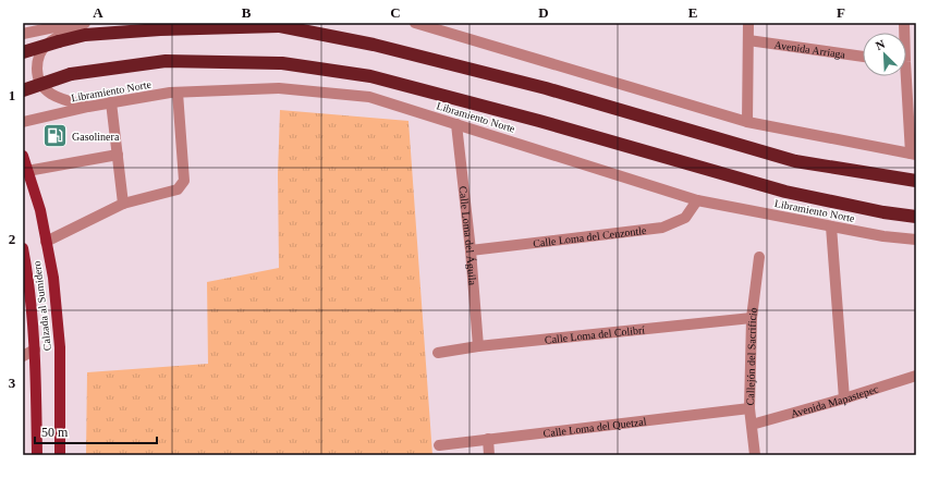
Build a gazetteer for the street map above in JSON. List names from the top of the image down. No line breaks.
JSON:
{"streets":{"highway":["Libramiento Norte"],"main road":["Calzada al Sumidero"],"street":["Avenida Arriaga","Calle Loma del Águila","Calle Loma del Cenzontle","Calle Loma del Colibrí","Callejón del Sacrificio","Avenida Mapastepec","Calle Loma del Quetzal"]},"crossings":[["Libramiento Norte","Calle Loma del Águila"],["Libramiento Norte","Calle Loma del Cenzontle"],["Calle Loma del Águila","Calle Loma del Cenzontle"],["Calle Loma del Águila","Calle Loma del Colibrí"],["Calle Loma del Colibrí","Callejón del Sacrificio"],["Callejón del Sacrificio","Avenida Mapastepec"],["Callejón del Sacrificio","Calle Loma del Quetzal"]],"places":{"fuel station":["Gasolinera"]},"scale_bar":"50 m","north":"top left","grid":{"columns":["A","B","C","D","E","F"],"rows":["1","2","3"]}}
